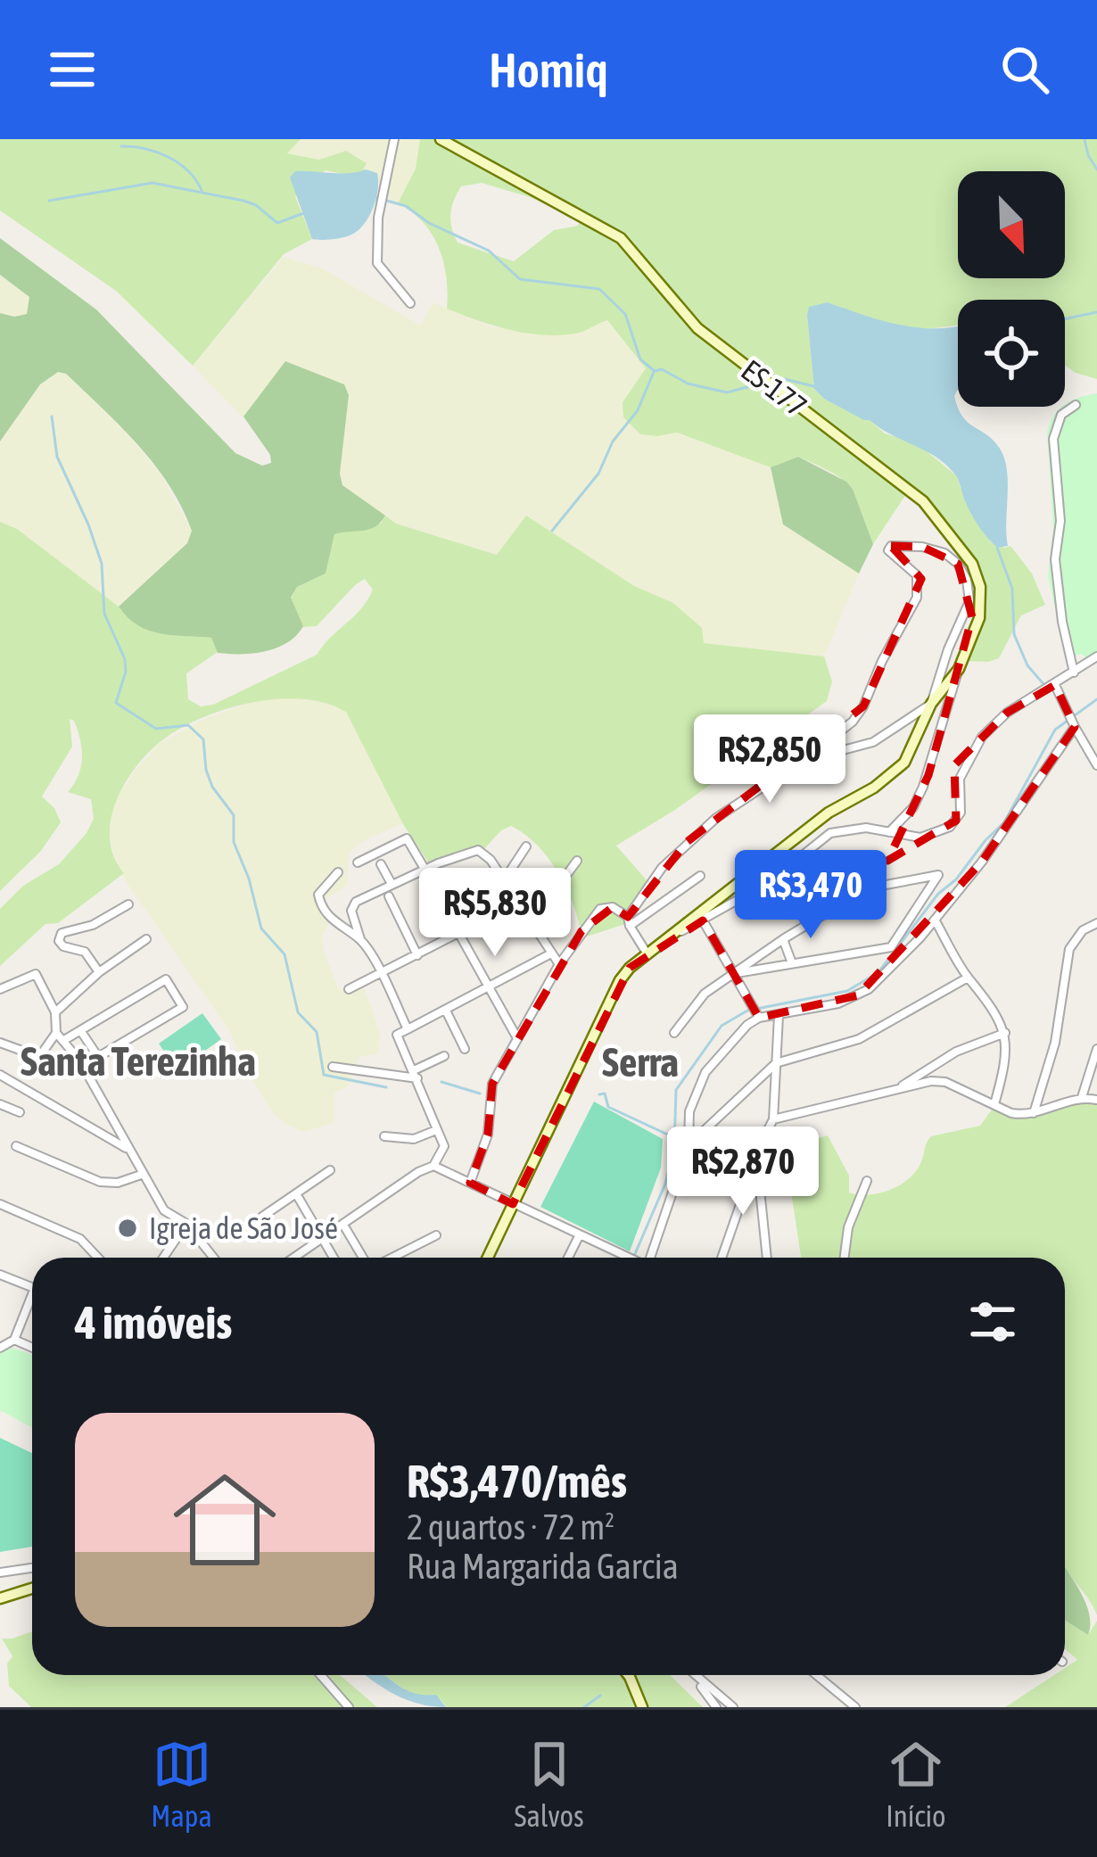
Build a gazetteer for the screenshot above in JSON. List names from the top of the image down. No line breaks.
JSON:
{"streets":{"main road":["ES-177"]},"districts":["Santa Terezinha","Serra"],"places":["Igreja de São José"],"north":"bottom right","page":{"header":"Homiq","price":["R$2,850","R$3,470","R$5,830","R$2,870"],"heading":"4 imóveis","list":[{"name":"R$3,470/mês","note":"2 quartos · 72 m² · Rua Margarida Garcia"}],"tabs":["Mapa","Salvos","Início"]}}
